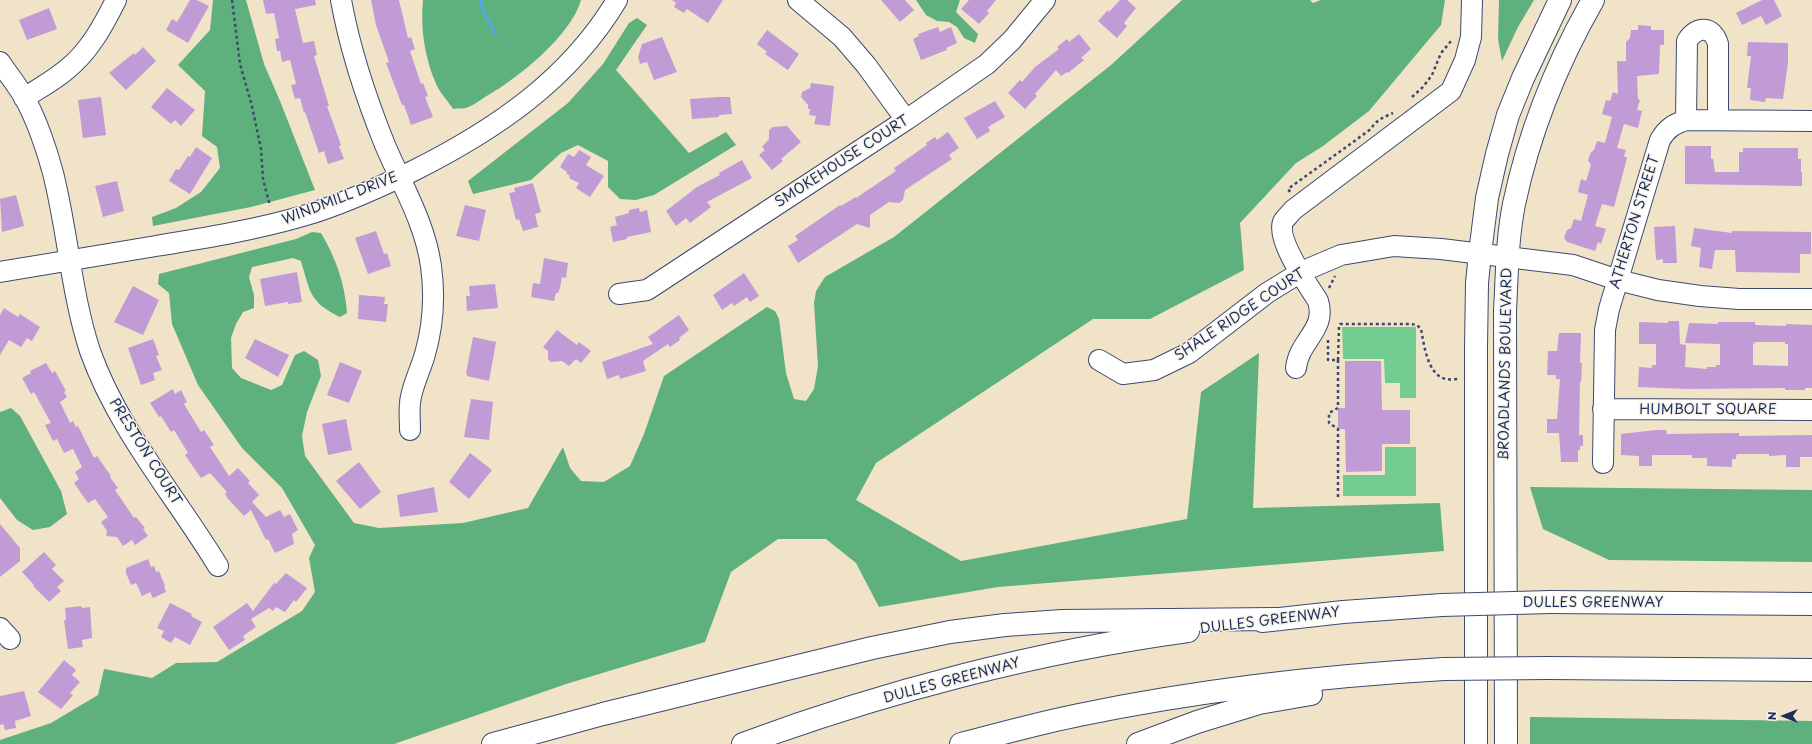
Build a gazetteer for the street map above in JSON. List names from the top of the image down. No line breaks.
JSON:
{"streets":{"main road":["BROADLANDS BOULEVARD","DULLES GREENWAY"],"street":["SMOKEHOUSE COURT","WINDMILL DRIVE","ATHERTON STREET","SHALE RIDGE COURT","HUMBOLT SQUARE","PRESTON COURT"]},"crossings":[["WINDMILL DRIVE","PRESTON COURT"],["ATHERTON STREET","SHALE RIDGE COURT"],["ATHERTON STREET","HUMBOLT SQUARE"],["SHALE RIDGE COURT","BROADLANDS BOULEVARD"]],"north":"left"}
